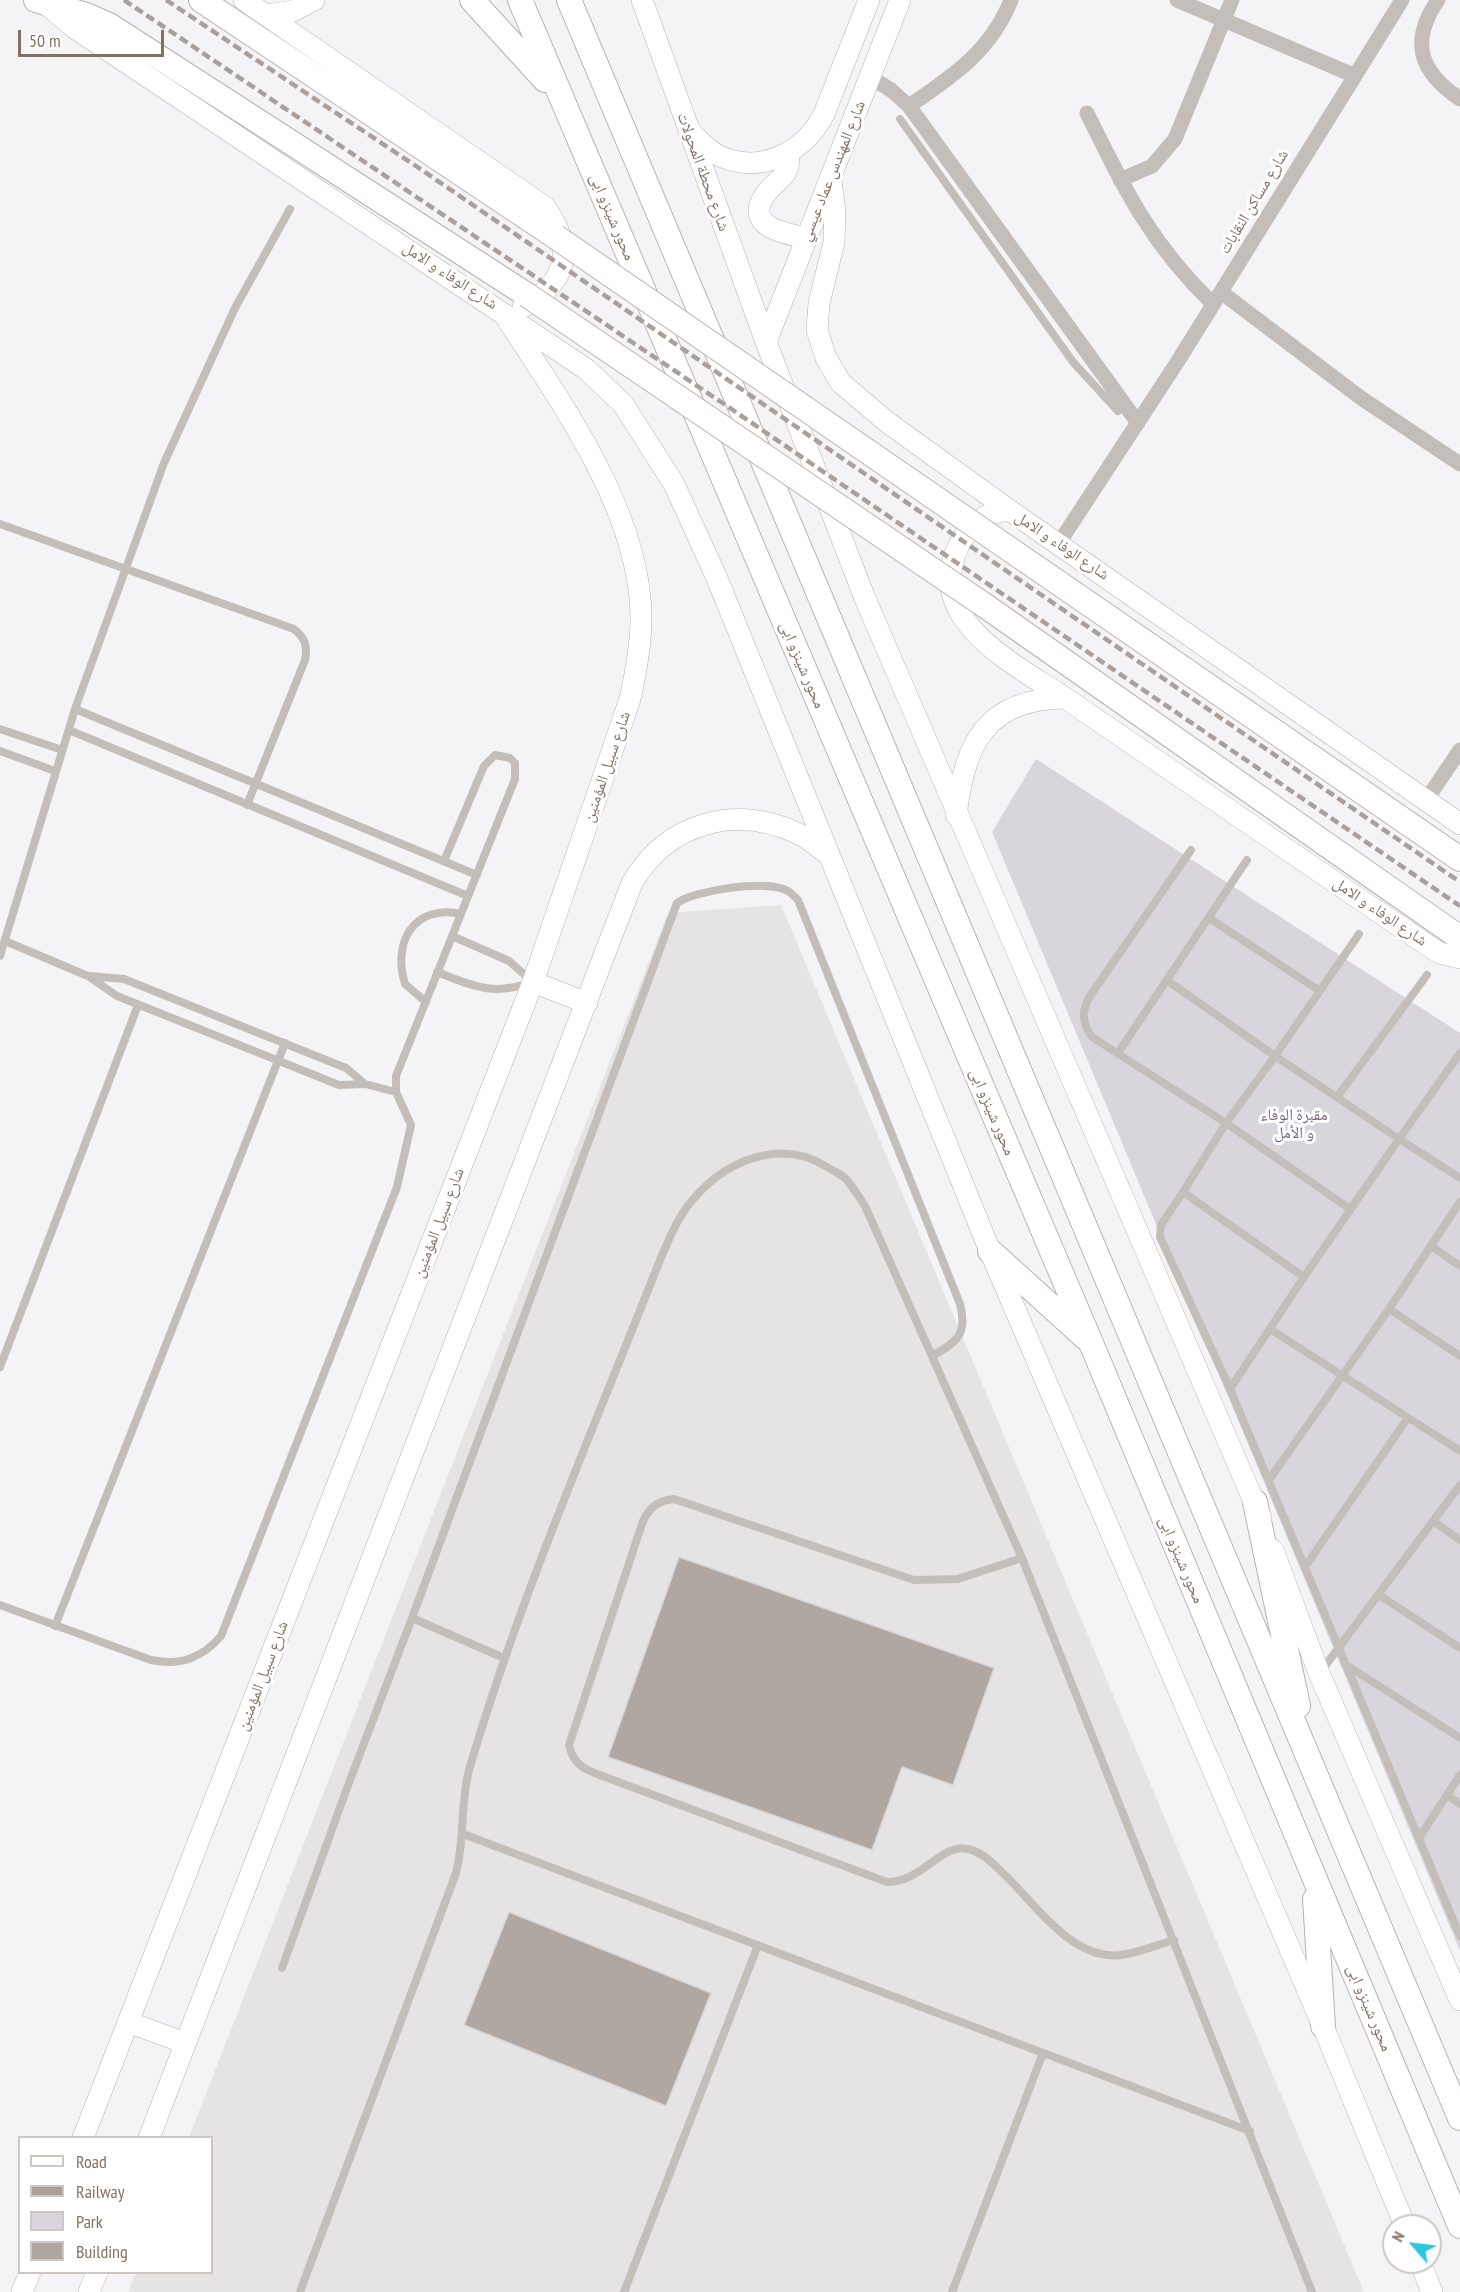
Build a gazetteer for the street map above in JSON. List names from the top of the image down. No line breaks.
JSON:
{"streets":{"main road":["محور شينزو ابى"],"street":["شارع المهندس عماد عيسي","شارع محطة المحولات","شارع مساكن النقابات","شارع الوفاء و الامل","شارع سبيل المؤمنين"]},"crossings":[["شارع المهندس عماد عيسي","شارع محطة المحولات"],["شارع المهندس عماد عيسي","شارع الوفاء و الامل"],["شارع مساكن النقابات","شارع الوفاء و الامل"],["شارع الوفاء و الامل","شارع سبيل المؤمنين"]],"parks":["مقبرة الوفاء و الأمل"],"legend":["Road","Railway","Park","Building"],"scale_bar":"50 m","north":"top left"}
